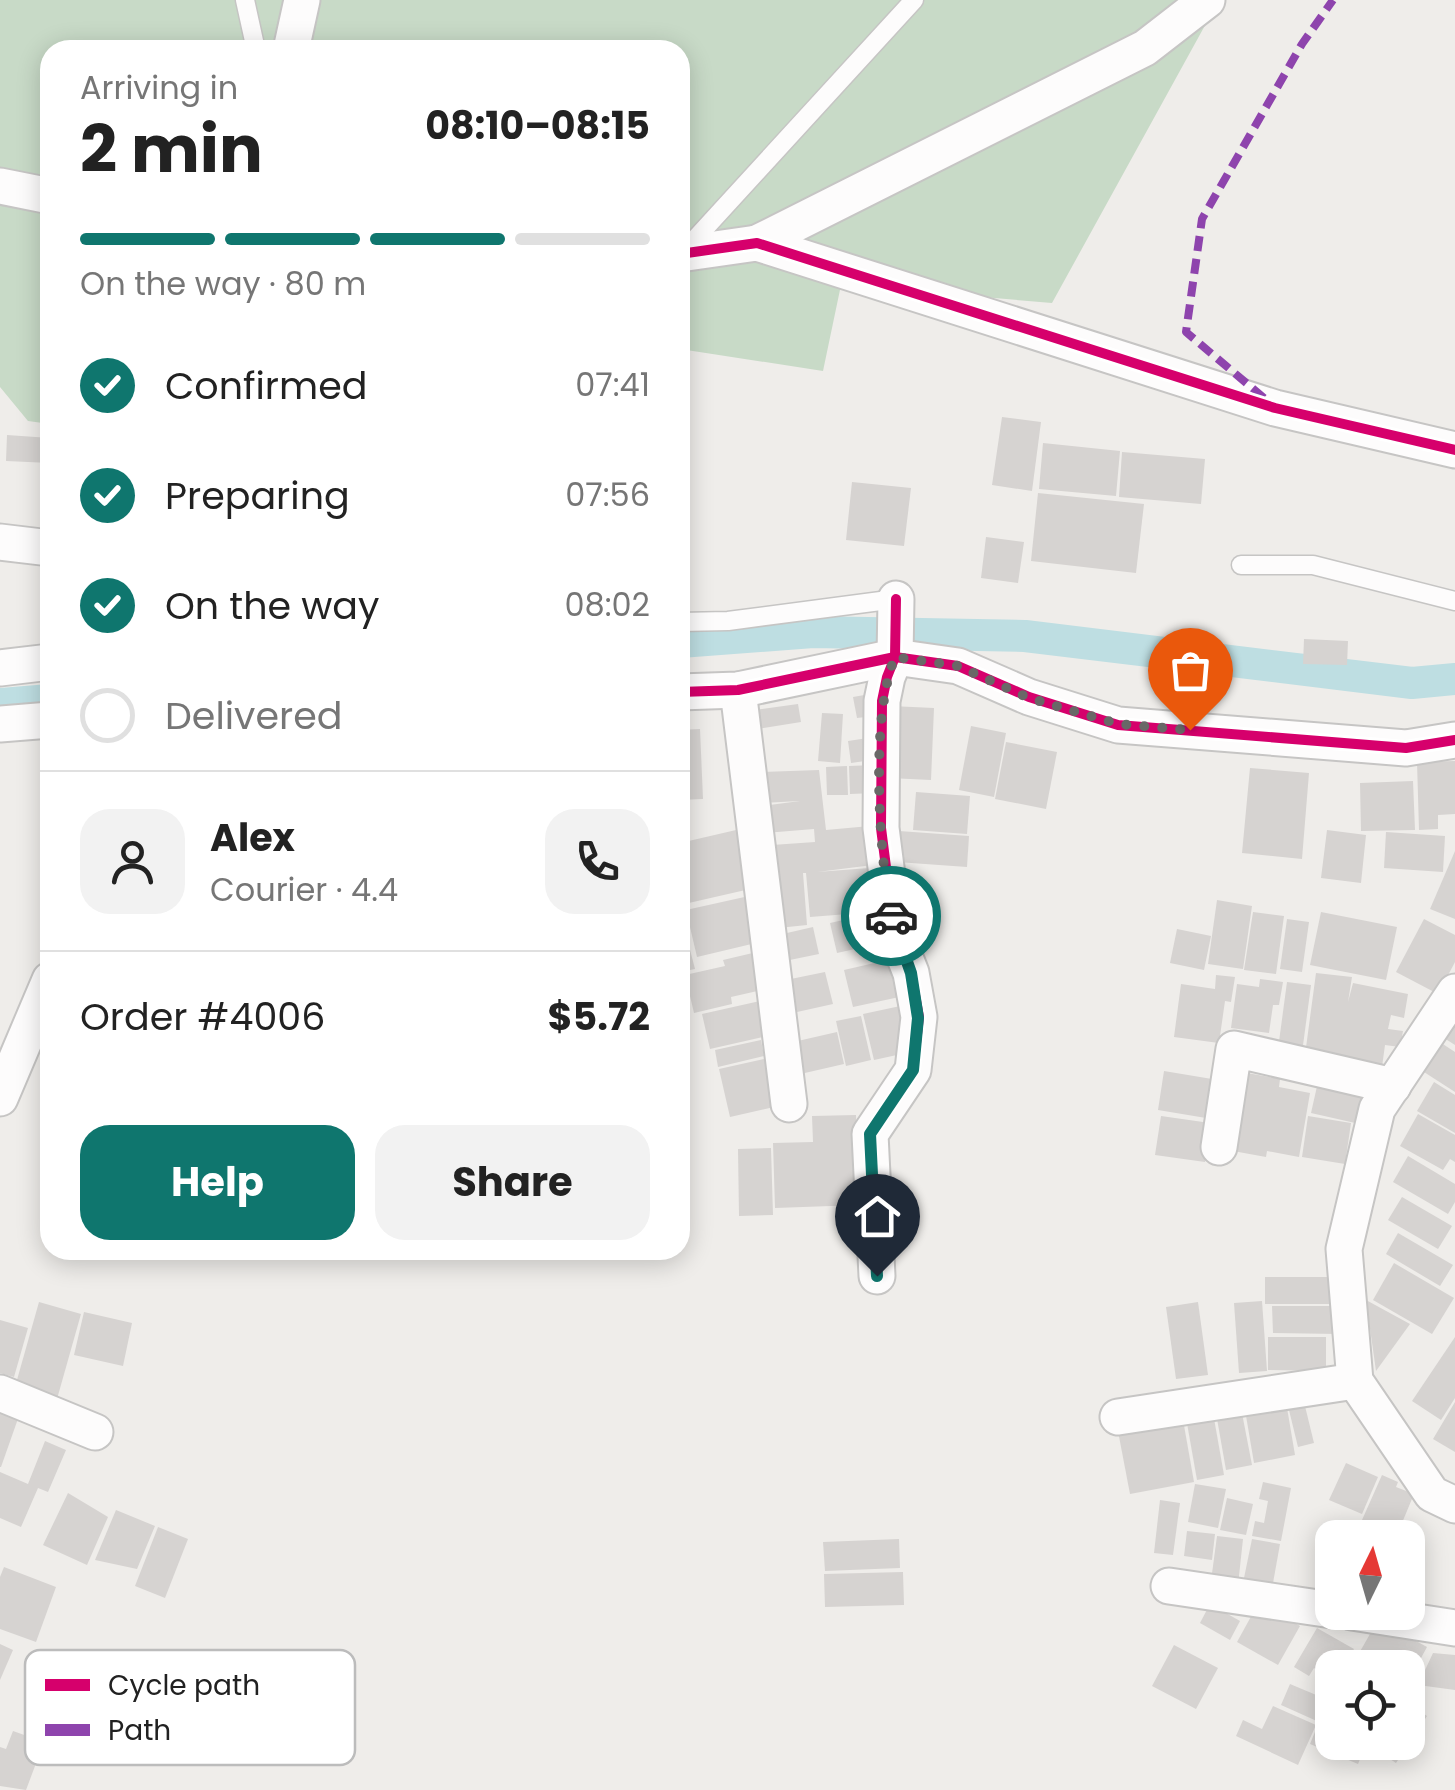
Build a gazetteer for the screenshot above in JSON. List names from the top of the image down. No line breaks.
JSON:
{"legend":["Cycle path","Path"],"north":"top","page":{"heading":["2 min","Arriving in","08:10–08:15"],"panel":["Alex","Courier · 4.4","Order #4006","$5.72"],"bar":"On the way · 80 m","list":[["Confirmed","07:41"],["Preparing","07:56"],["On the way","08:02"],"Delivered"],"buttons":["Help","Share"]}}
